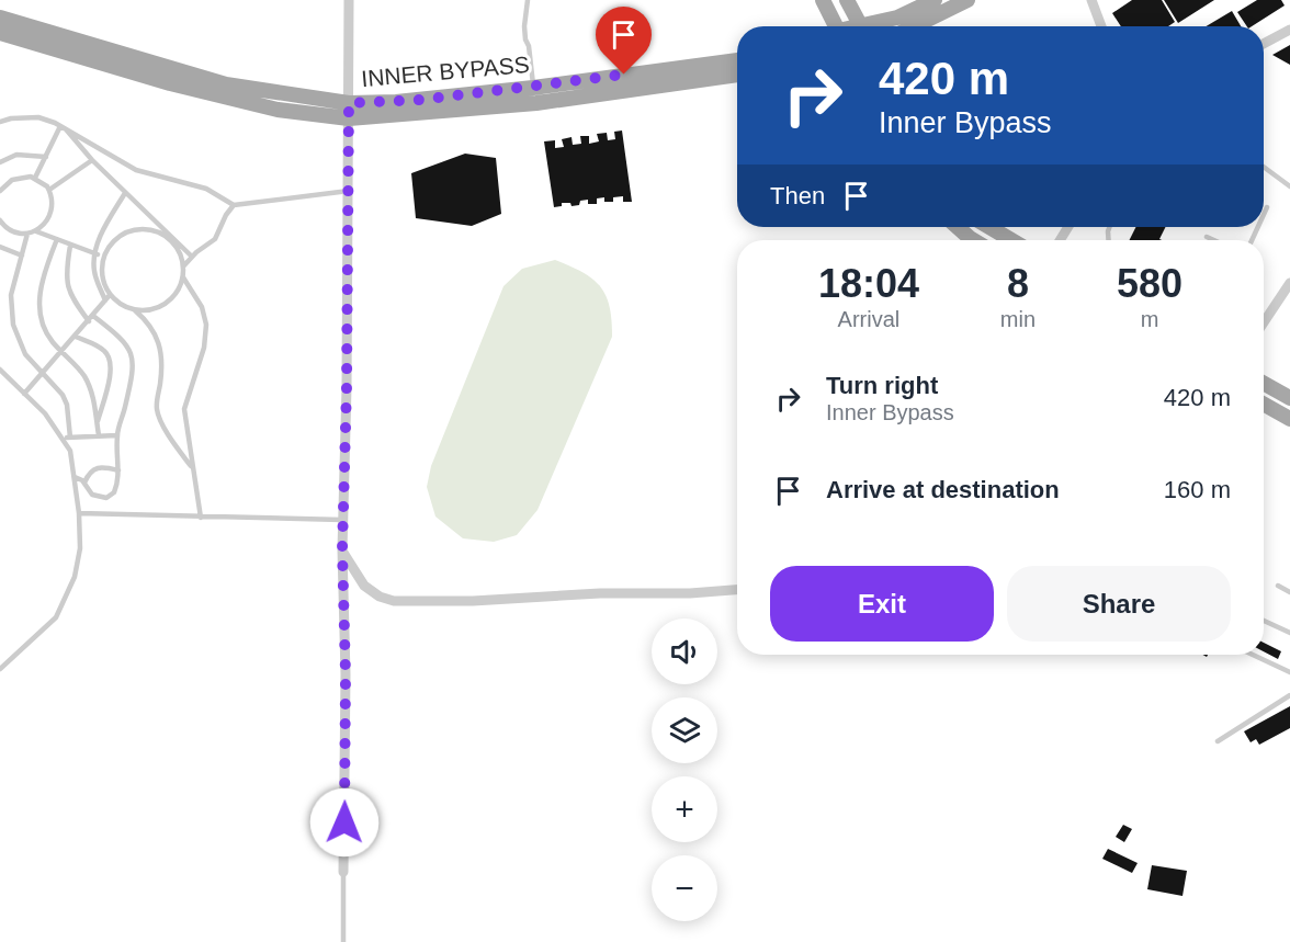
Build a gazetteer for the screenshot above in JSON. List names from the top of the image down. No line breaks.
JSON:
{"streets":{"main road":["INNER BYPASS"]},"page":{"turn":["420 m","Inner Bypass"],"then":"Then","eta":["18:04","Arrival","8","min","580","m"],"list":[{"name":"Turn right","note":"Inner Bypass","value":"420 m"},{"name":"Arrive at destination","value":"160 m"}],"buttons":["Exit","Share"],"map_buttons":["+","−"]}}
